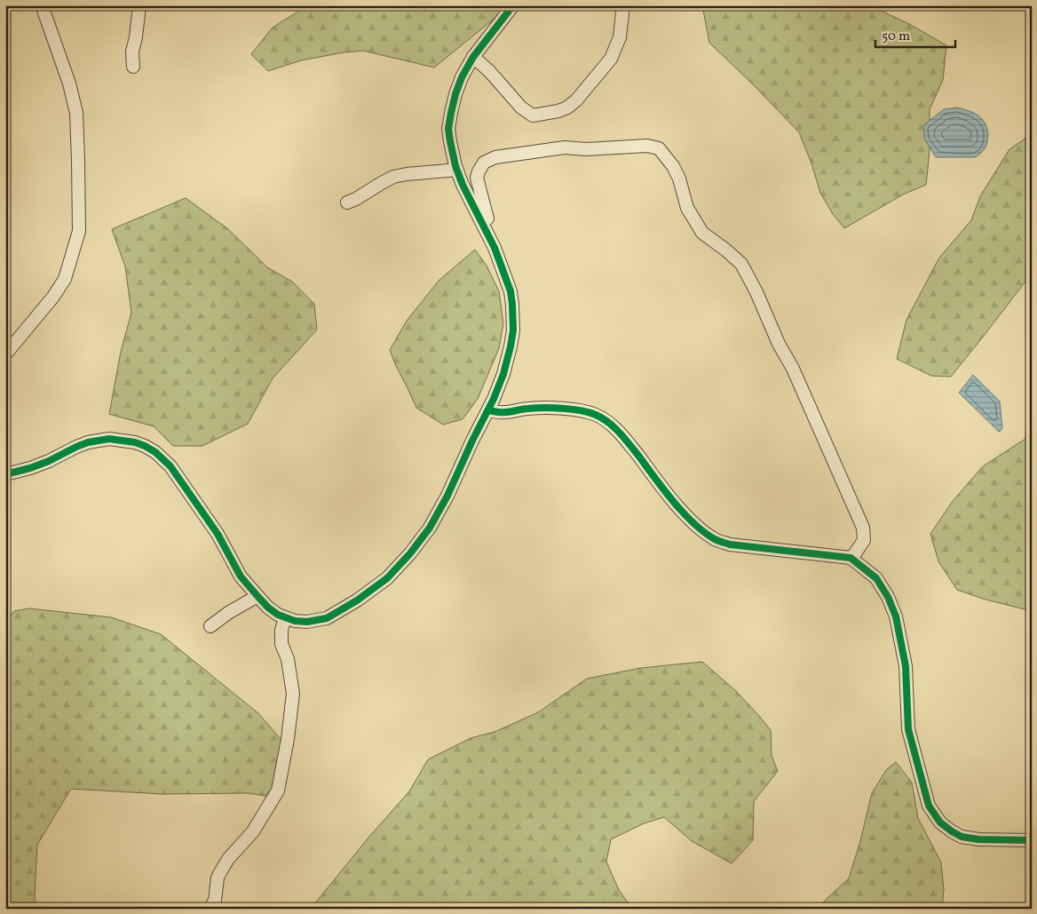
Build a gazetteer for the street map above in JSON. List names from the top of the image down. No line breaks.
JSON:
{"scale_bar":"50 m"}
